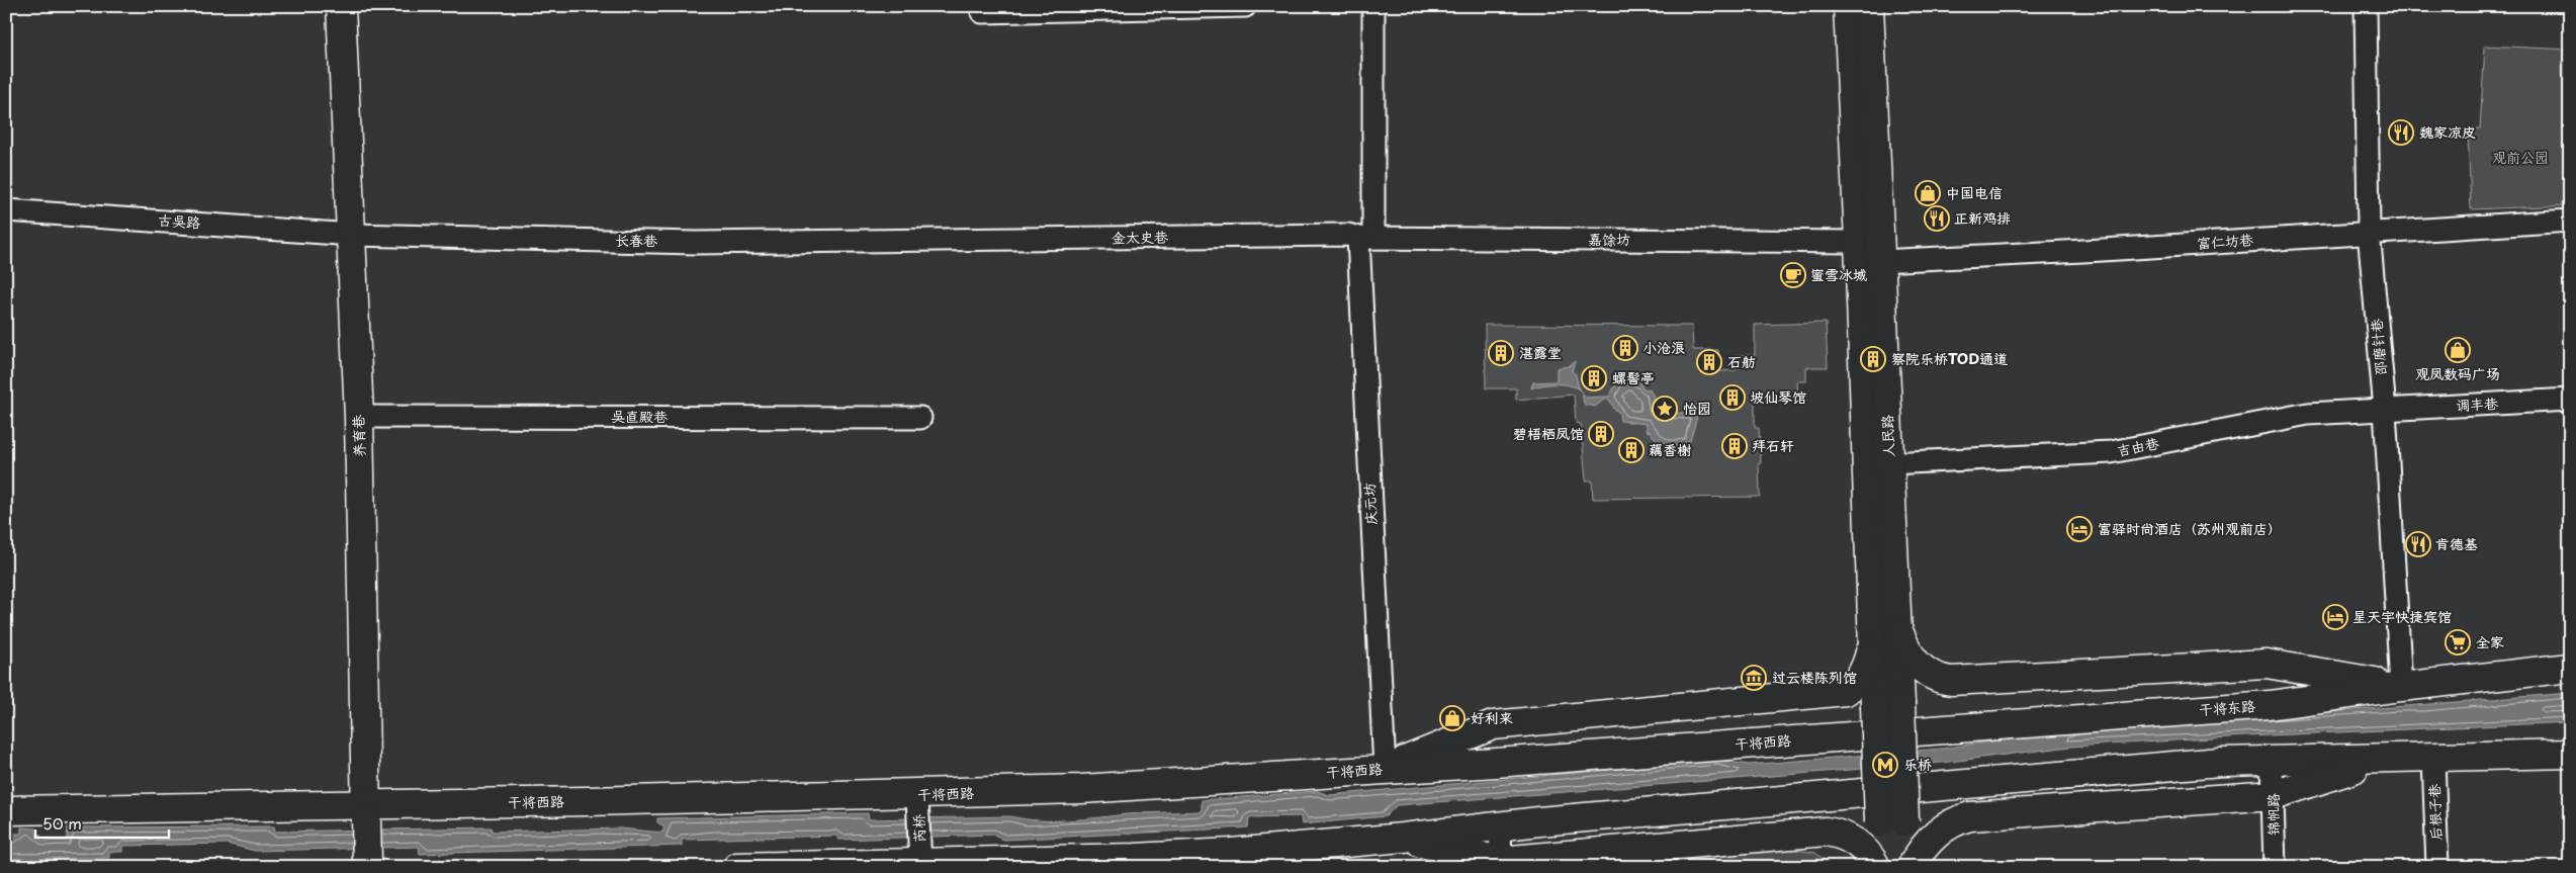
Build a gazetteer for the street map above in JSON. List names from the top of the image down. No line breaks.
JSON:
{"streets":{"main road":["养育巷","人民路","干将东路","干将西路"],"street":["古吴路","金太史巷","嘉馀坊","长春巷","富仁坊巷","邵磨针巷","调丰巷","吴直殿巷","吉由巷","庆元坊","后根子巷","锦帆路","芮桥"]},"crossings":[["古吴路","长春巷"],["古吴路","养育巷"],["金太史巷","嘉馀坊"],["金太史巷","长春巷"],["金太史巷","庆元坊"],["嘉馀坊","人民路"],["嘉馀坊","庆元坊"],["长春巷","养育巷"],["富仁坊巷","邵磨针巷"],["富仁坊巷","人民路"],["邵磨针巷","调丰巷"],["邵磨针巷","吉由巷"],["邵磨针巷","干将东路"],["调丰巷","吉由巷"],["吴直殿巷","养育巷"],["养育巷","干将西路"],["人民路","吉由巷"],["庆元坊","干将西路"],["干将东路","干将西路"],["干将西路","芮桥"]],"parks":["观前公园"],"places":{"restaurant":["魏家凉皮","正新鸡排","肯德基"],"shop":["中国电信","观凤数码广场","好利来"],"cafe":["蜜雪冰城"],"building":["小沧浪","湛露堂","察院乐桥TOD通道","石舫","螺髻亭","坡仙琴馆","碧梧栖凤馆","拜石轩","藕香榭"],"place":["怡园"],"hotel":["富驿时尚酒店（苏州观前店）","星天宇快捷宾馆"],"supermarket":["全家"],"museum":["过云楼陈列馆"],"metro station":["乐桥"]},"scale_bar":"50 m"}
